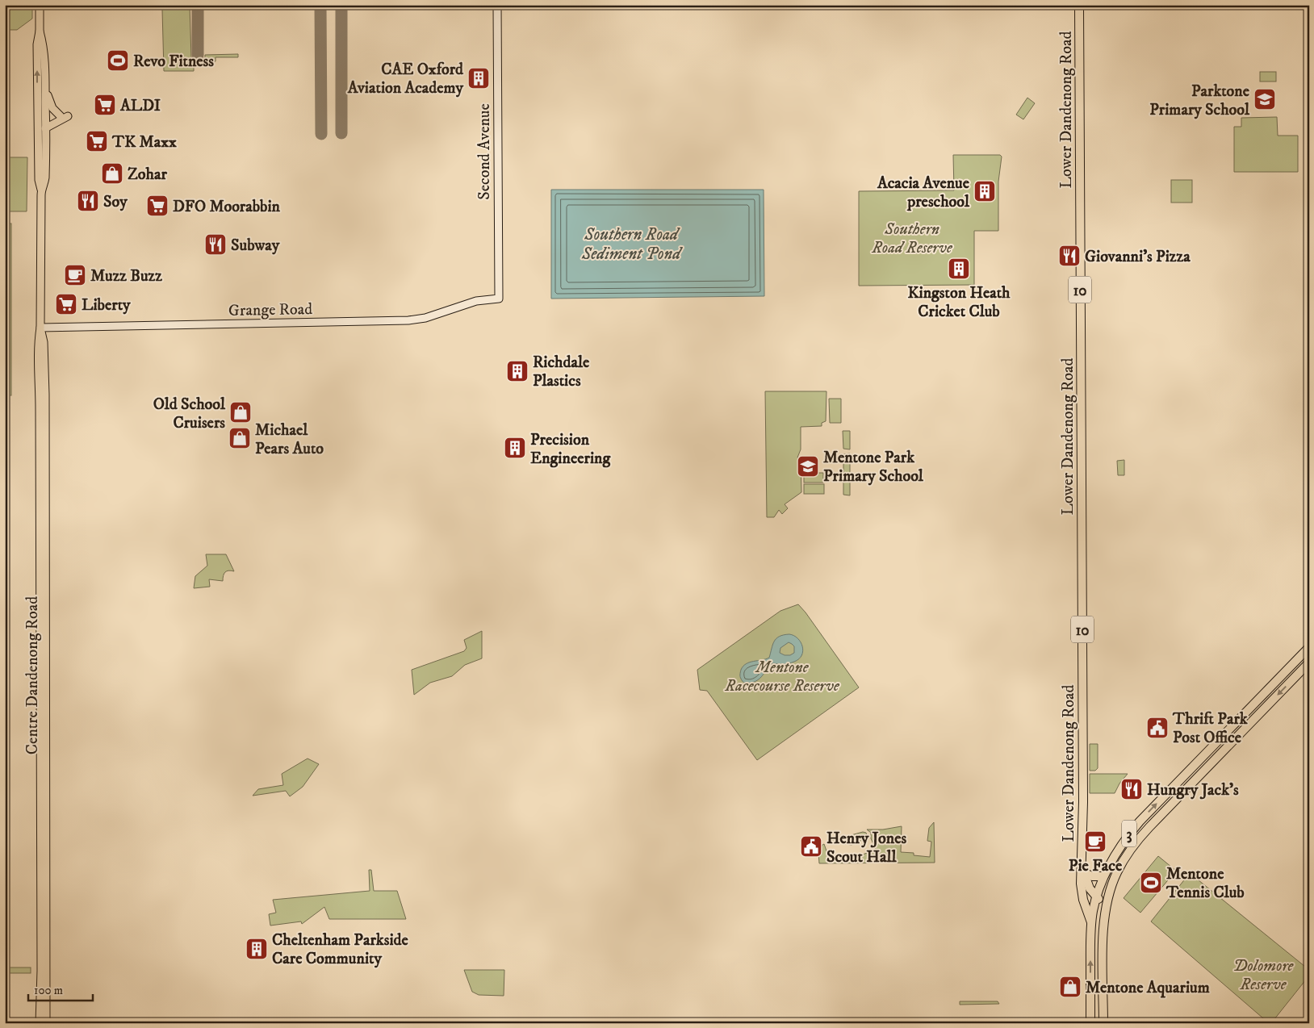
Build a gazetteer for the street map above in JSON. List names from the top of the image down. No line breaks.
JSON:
{"streets":{"highway":["Lower Dandenong Road","10","3"],"main road":["Second Avenue","Grange Road","Centre Dandenong Road"]},"crossings":[["Lower Dandenong Road","3"],["Second Avenue","Grange Road"],["Grange Road","Centre Dandenong Road"]],"water":["Southern Road Sediment Pond"],"parks":["Southern Road Reserve","Mentone Racecourse Reserve","Dolomore Reserve"],"places":{"sports":["Revo Fitness","Mentone Tennis Club"],"building":["CAE Oxford Aviation Academy","Acacia Avenue preschool","Kingston Heath Cricket Club","Richdale Plastics","Precision Engineering","Cheltenham Parkside Care Community"],"school or university":["Parktone Primary School","Mentone Park Primary School"],"supermarket":["ALDI","TK Maxx","DFO Moorabbin","Liberty"],"shop":["Zohar","Old School Cruisers","Michael Pears Auto","Mentone Aquarium"],"restaurant":["Soy","Subway","Giovanni's Pizza","Hungry Jack's"],"cafe":["Muzz Buzz","Pie Face"],"public building":["Thrift Park Post Office","Henry Jones Scout Hall"]},"scale_bar":"100 m"}
